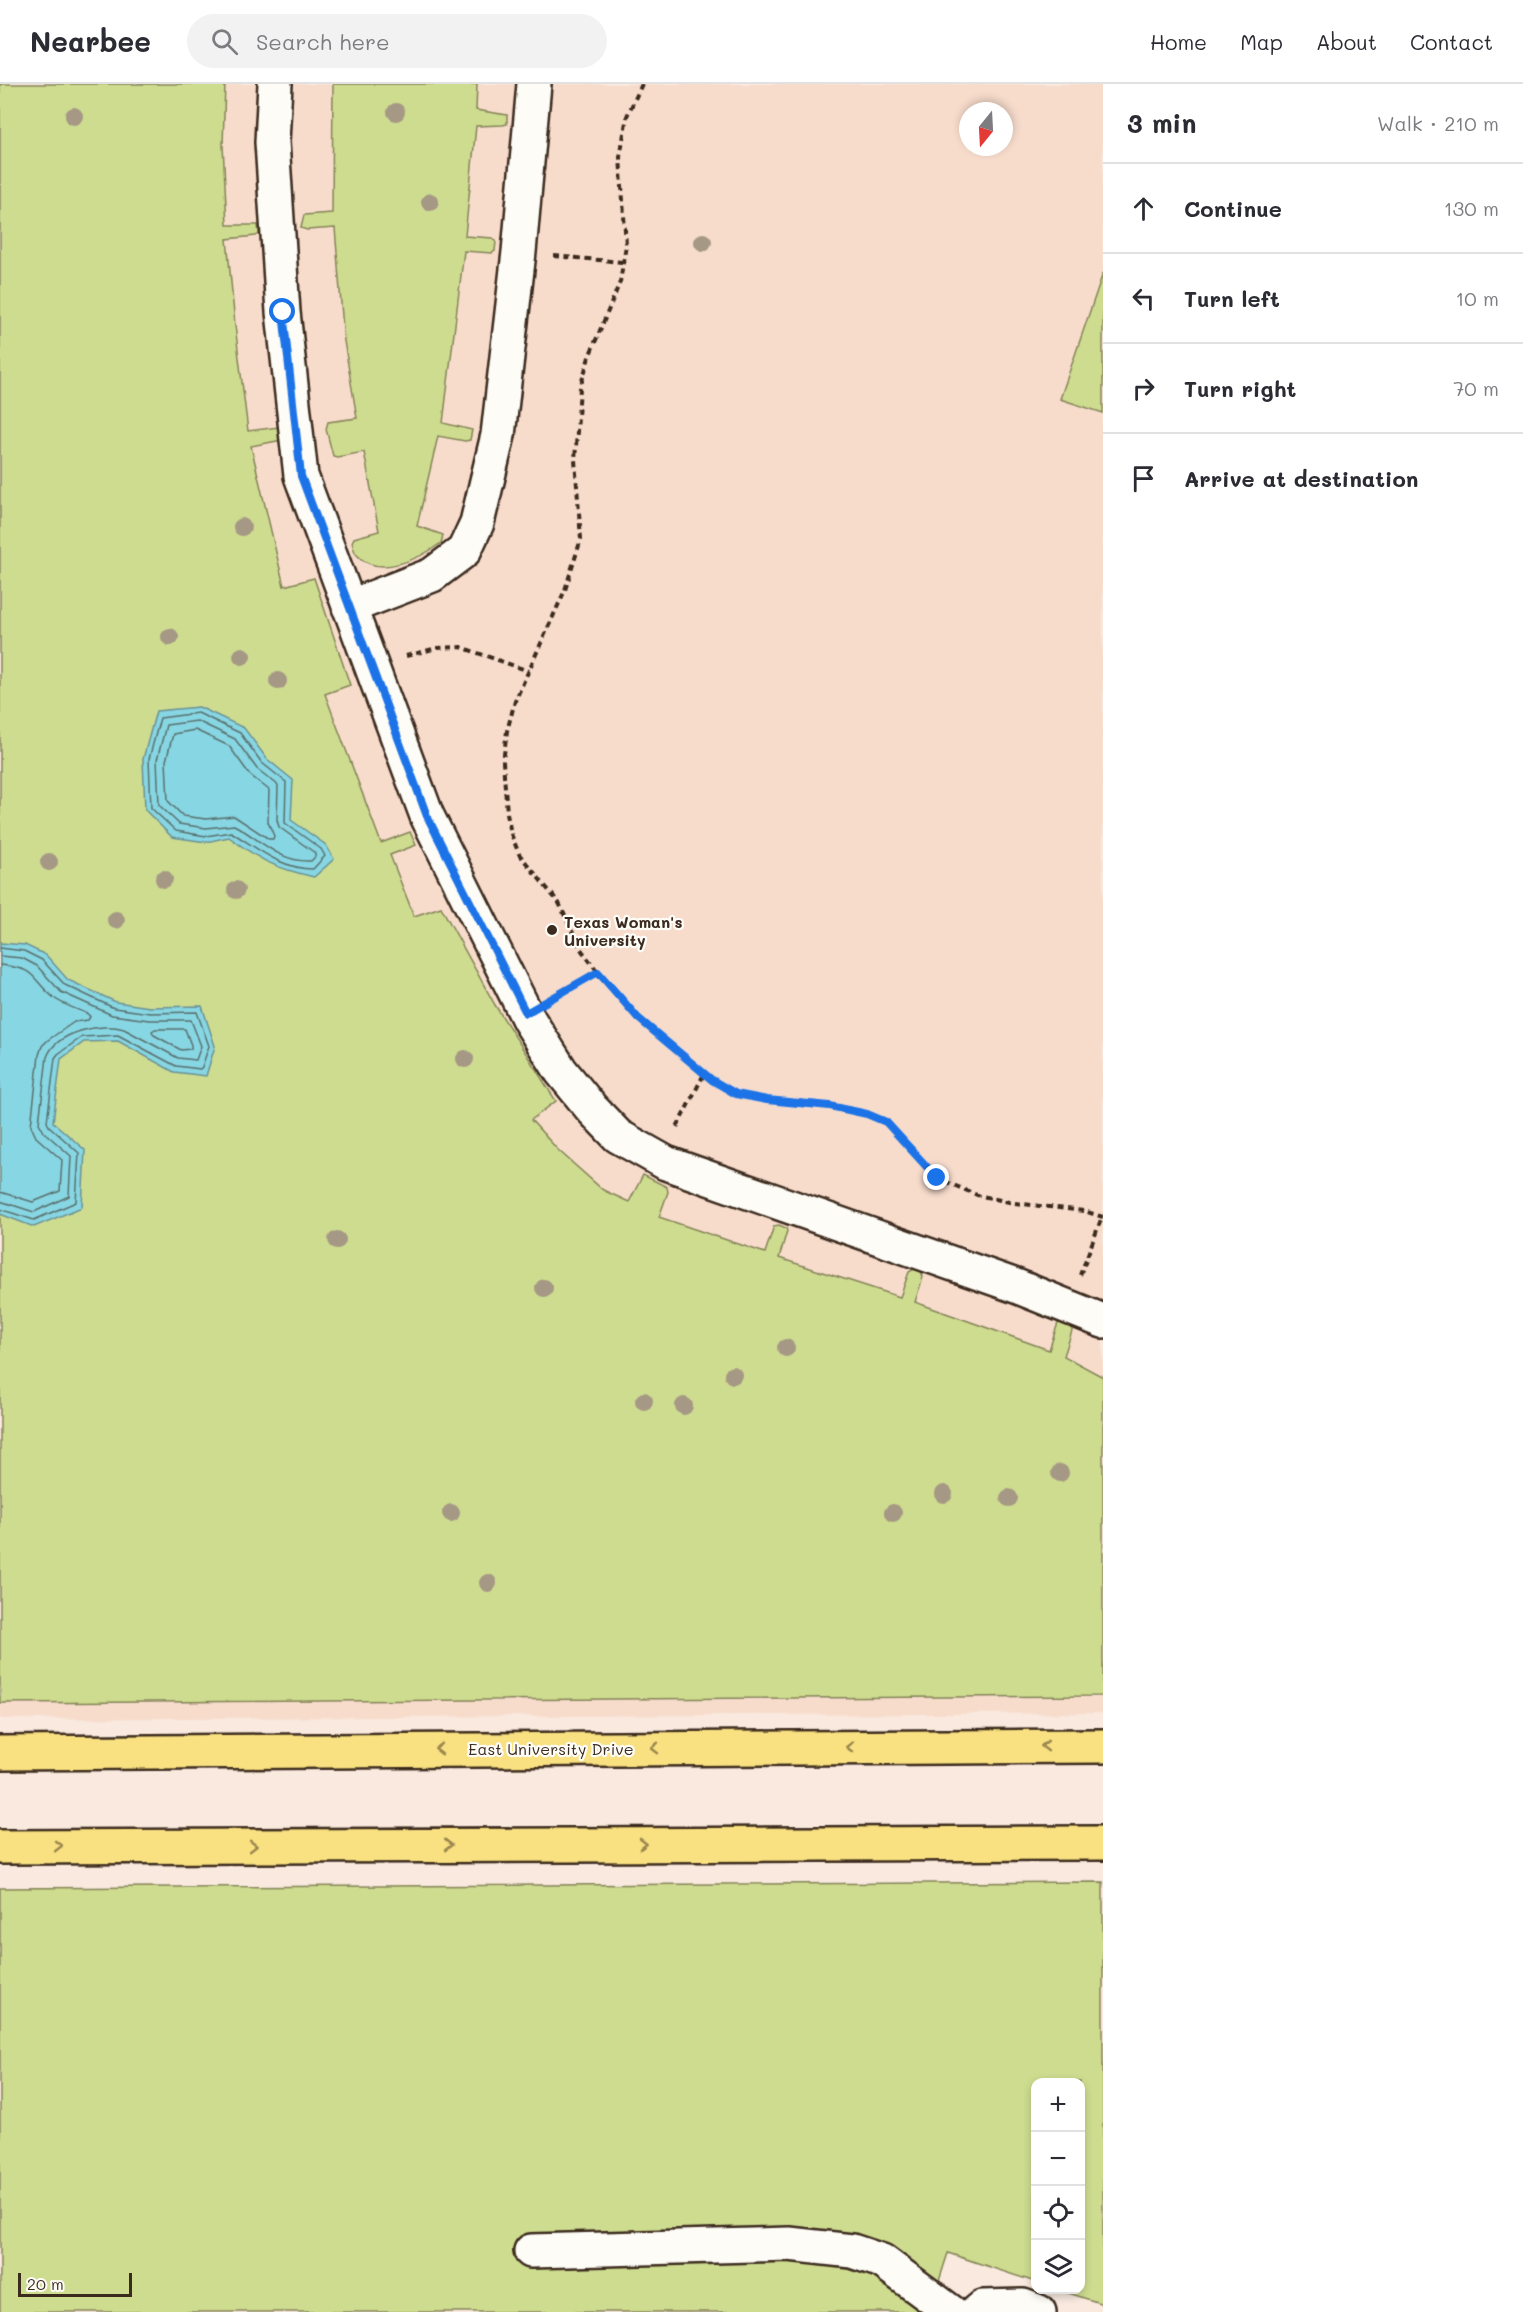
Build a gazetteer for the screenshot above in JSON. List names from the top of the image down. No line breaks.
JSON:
{"streets":{"main road":["East University Drive"]},"places":["Texas Woman's University"],"scale_bar":"20 m","north":"bottom","page":{"header":"Nearbee","search":"Search here","nav":["Home","Map","About","Contact"],"heading":["3 min","Walk · 210 m"],"list":[["Continue","130 m"],["Turn left","10 m"],["Turn right","70 m"],"Arrive at destination"],"map_buttons":["+","−"],"scale":"20 m"}}
